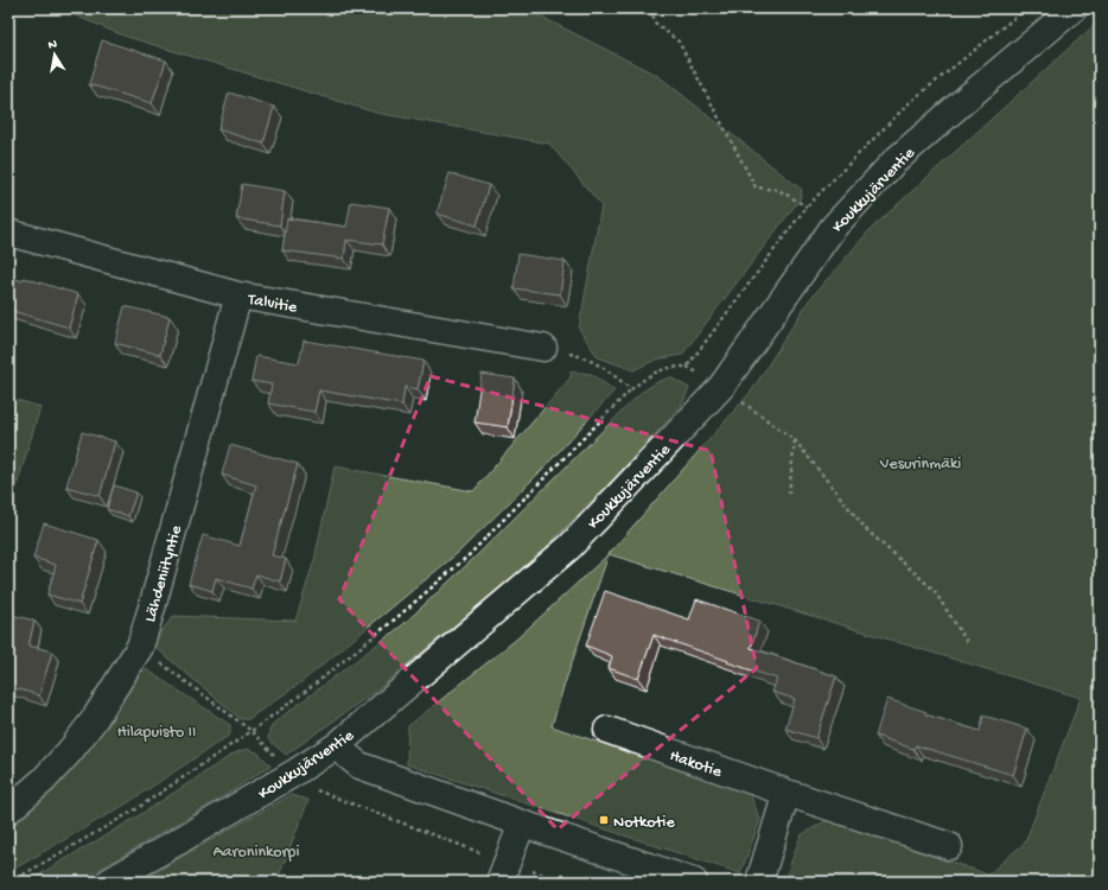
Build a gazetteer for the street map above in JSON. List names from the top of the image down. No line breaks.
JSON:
{"streets":{"street":["Koukkujärventie","Talvitie","Lähdeniityntie","Hakotie"]},"crossings":[["Talvitie","Lähdeniityntie"]],"parks":["Vesurinmäki","Hilapuisto II","Aaroninkorpi"],"places":{"transit":["Notkotie"]},"north":"top"}
